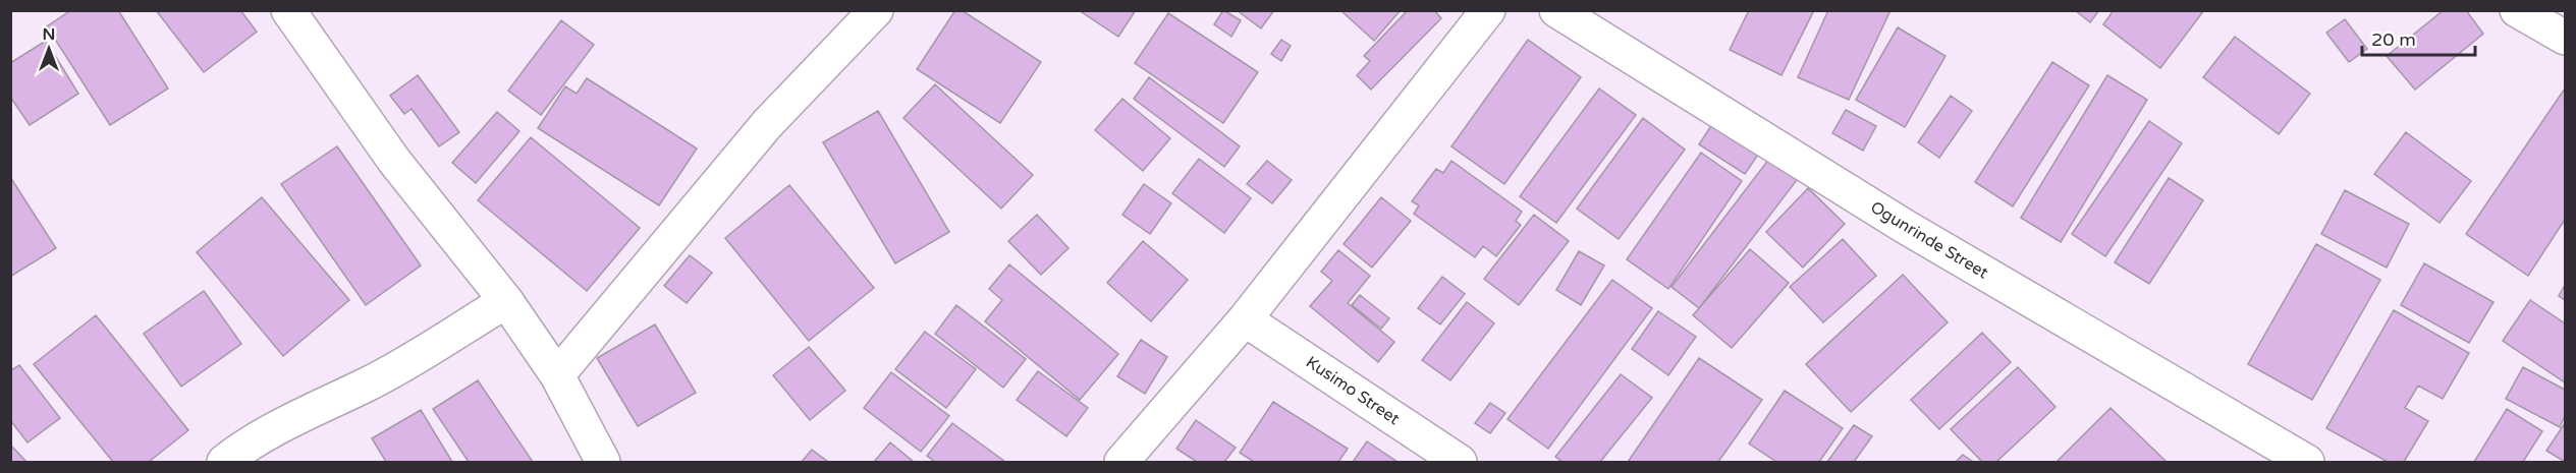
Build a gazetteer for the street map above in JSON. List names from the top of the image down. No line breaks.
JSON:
{"streets":{"street":["Ogunrinde Street","Kusimo Street"]},"scale_bar":"20 m","north":"top"}
